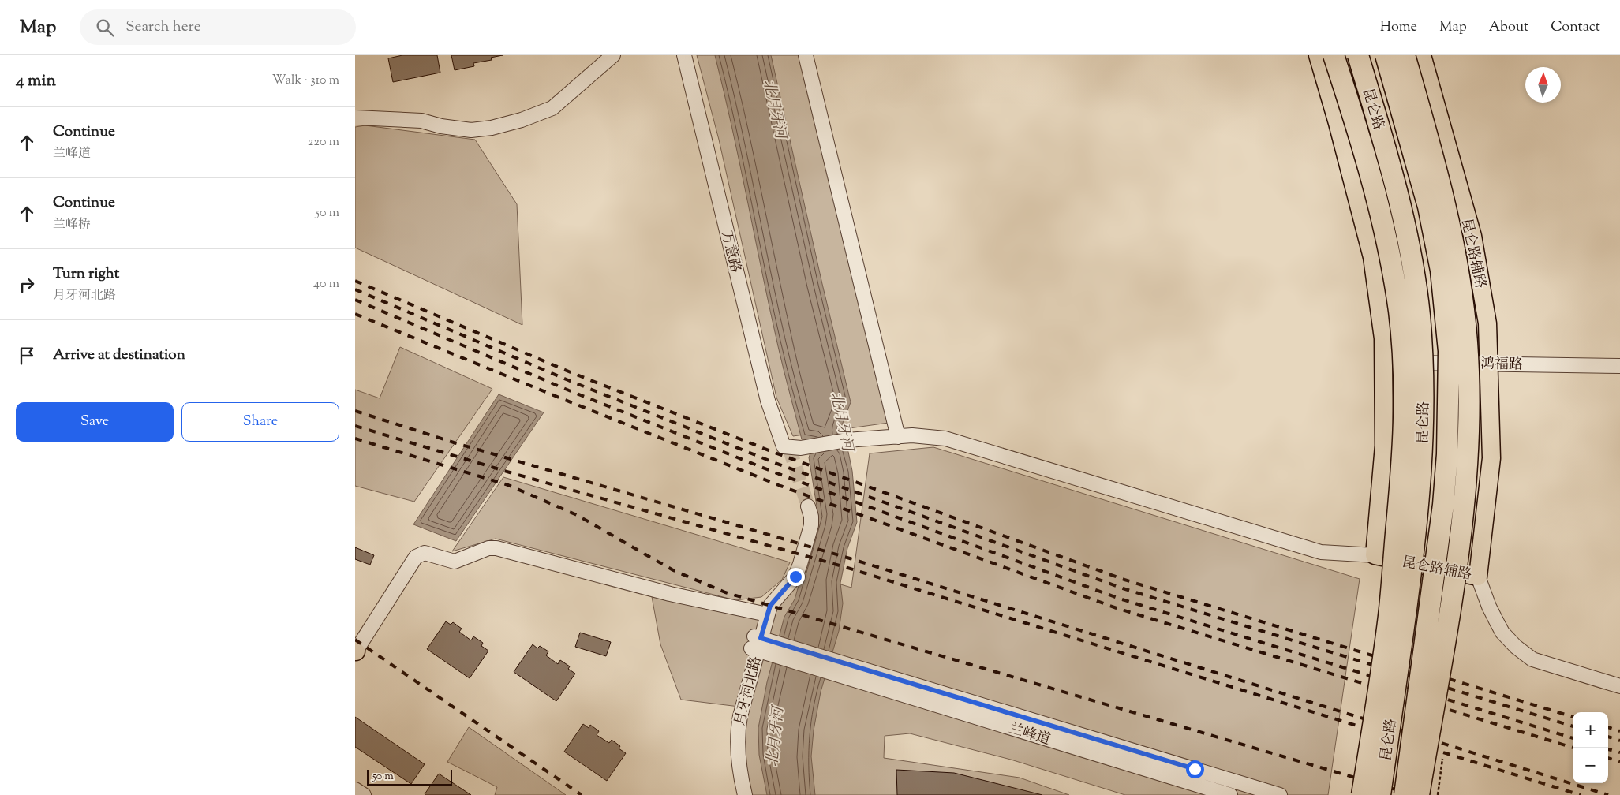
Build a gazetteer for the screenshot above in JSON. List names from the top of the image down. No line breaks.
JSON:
{"streets":{"highway":["昆仑路"],"main road":["昆仑路辅路"],"street":["万意路","鸿福路","月牙河北路","兰峰道"]},"crossings":[["昆仑路辅路","鸿福路"]],"water":["北月牙河"],"scale_bar":"50 m","north":"top","page":{"header":"Map","search":"Search here","nav":["Home","Map","About","Contact"],"heading":["4 min","Walk · 310 m"],"list":[["Continue","兰峰道","220 m"],["Continue","兰峰桥","50 m"],["Turn right","月牙河北路","40 m"],"Arrive at destination"],"buttons":["Save","Share"],"map_buttons":["+","−"],"scale":"50 m"}}
